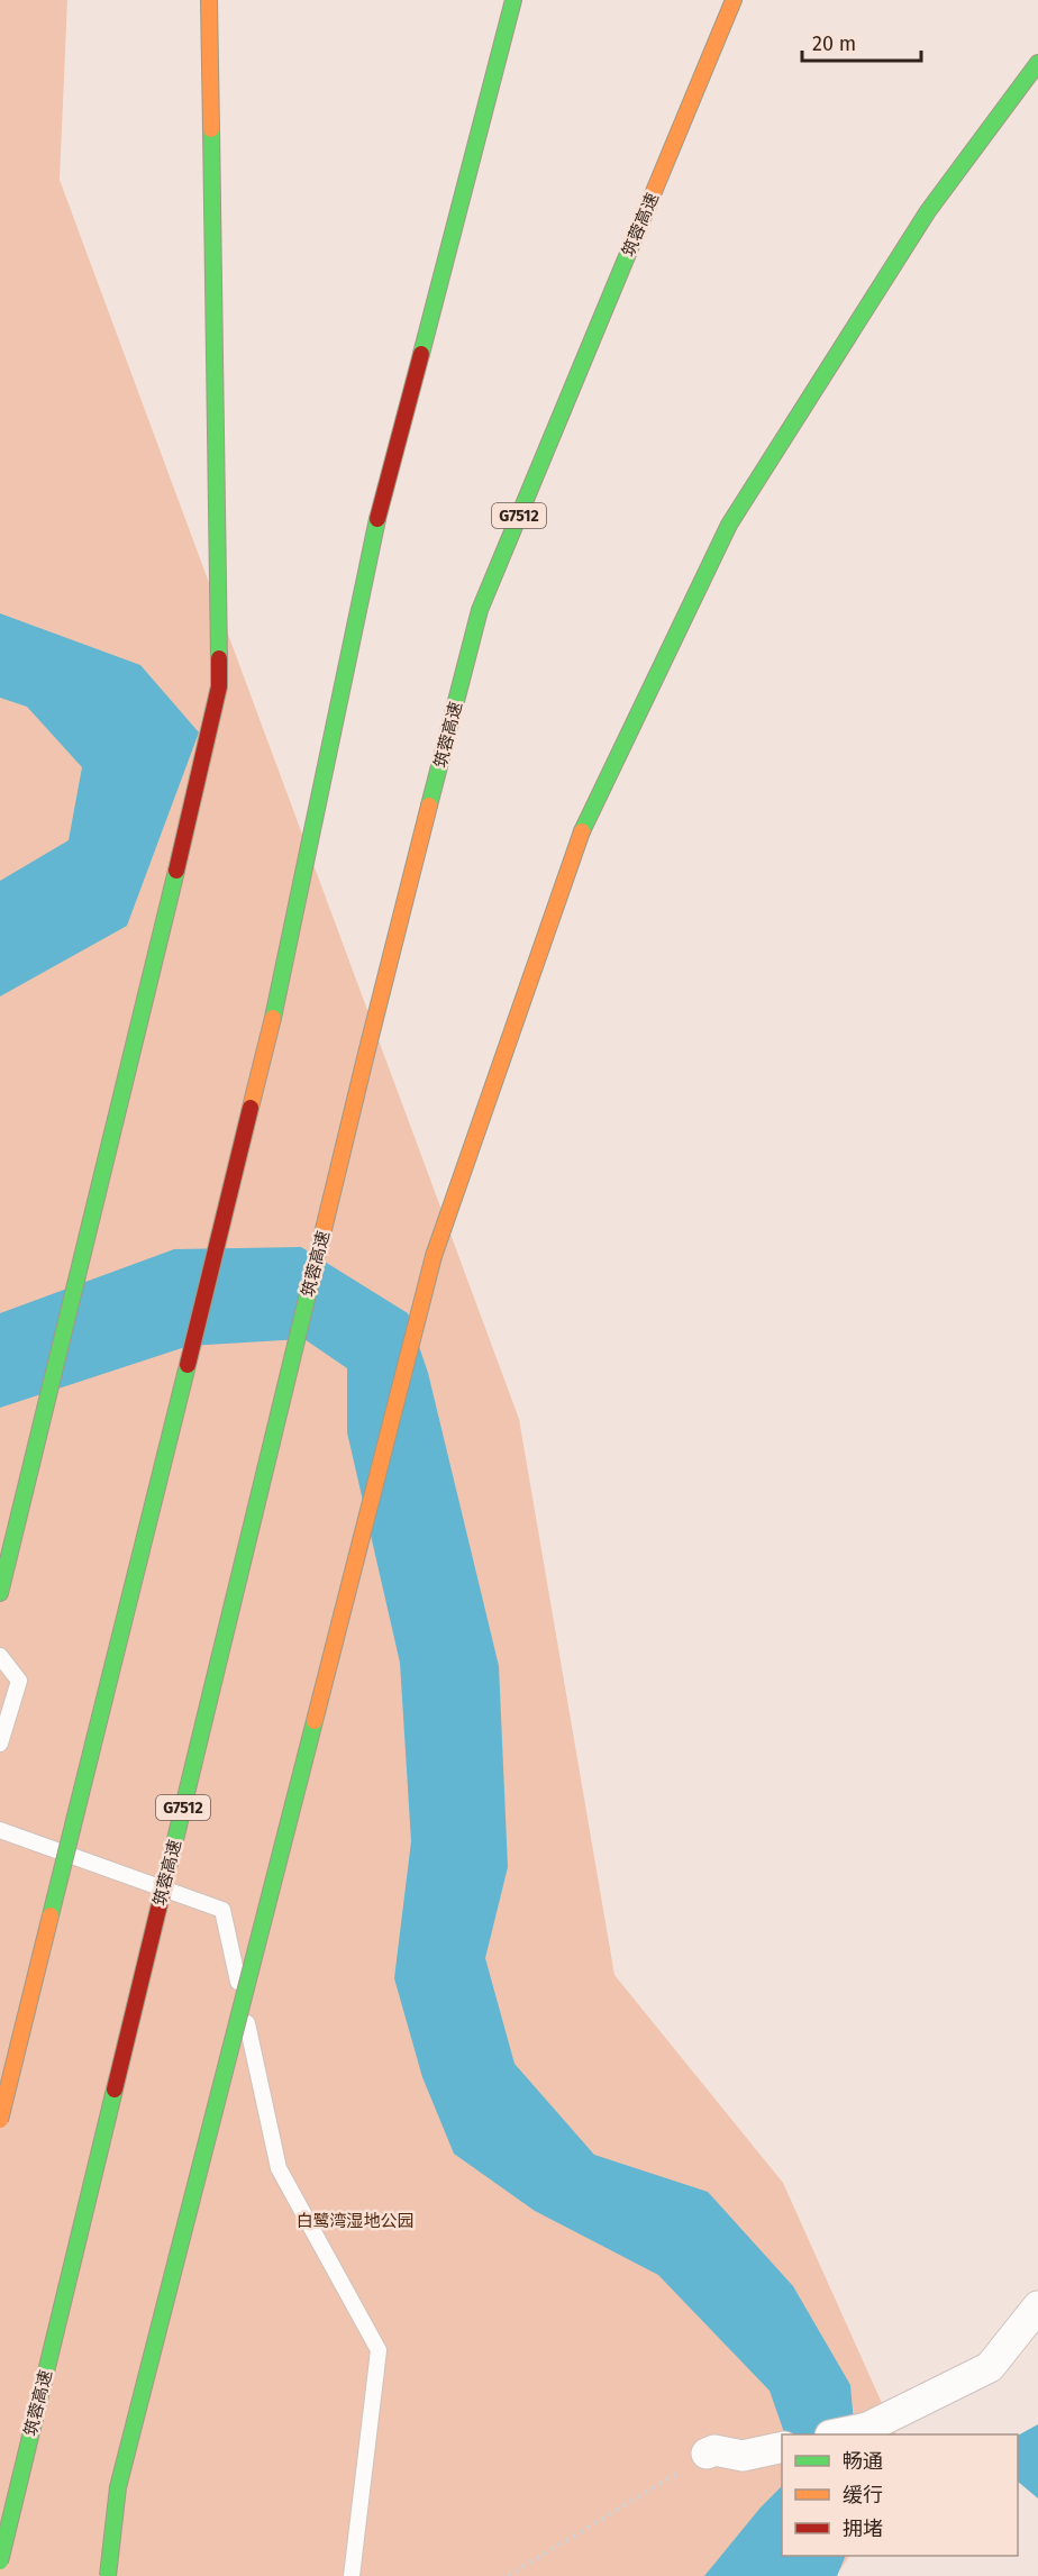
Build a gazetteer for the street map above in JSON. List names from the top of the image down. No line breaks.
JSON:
{"streets":{"highway":["筑蓉高速","G7512"]},"parks":["白鹭湾湿地公园"],"legend":["畅通","缓行","拥堵"],"scale_bar":"20 m"}
